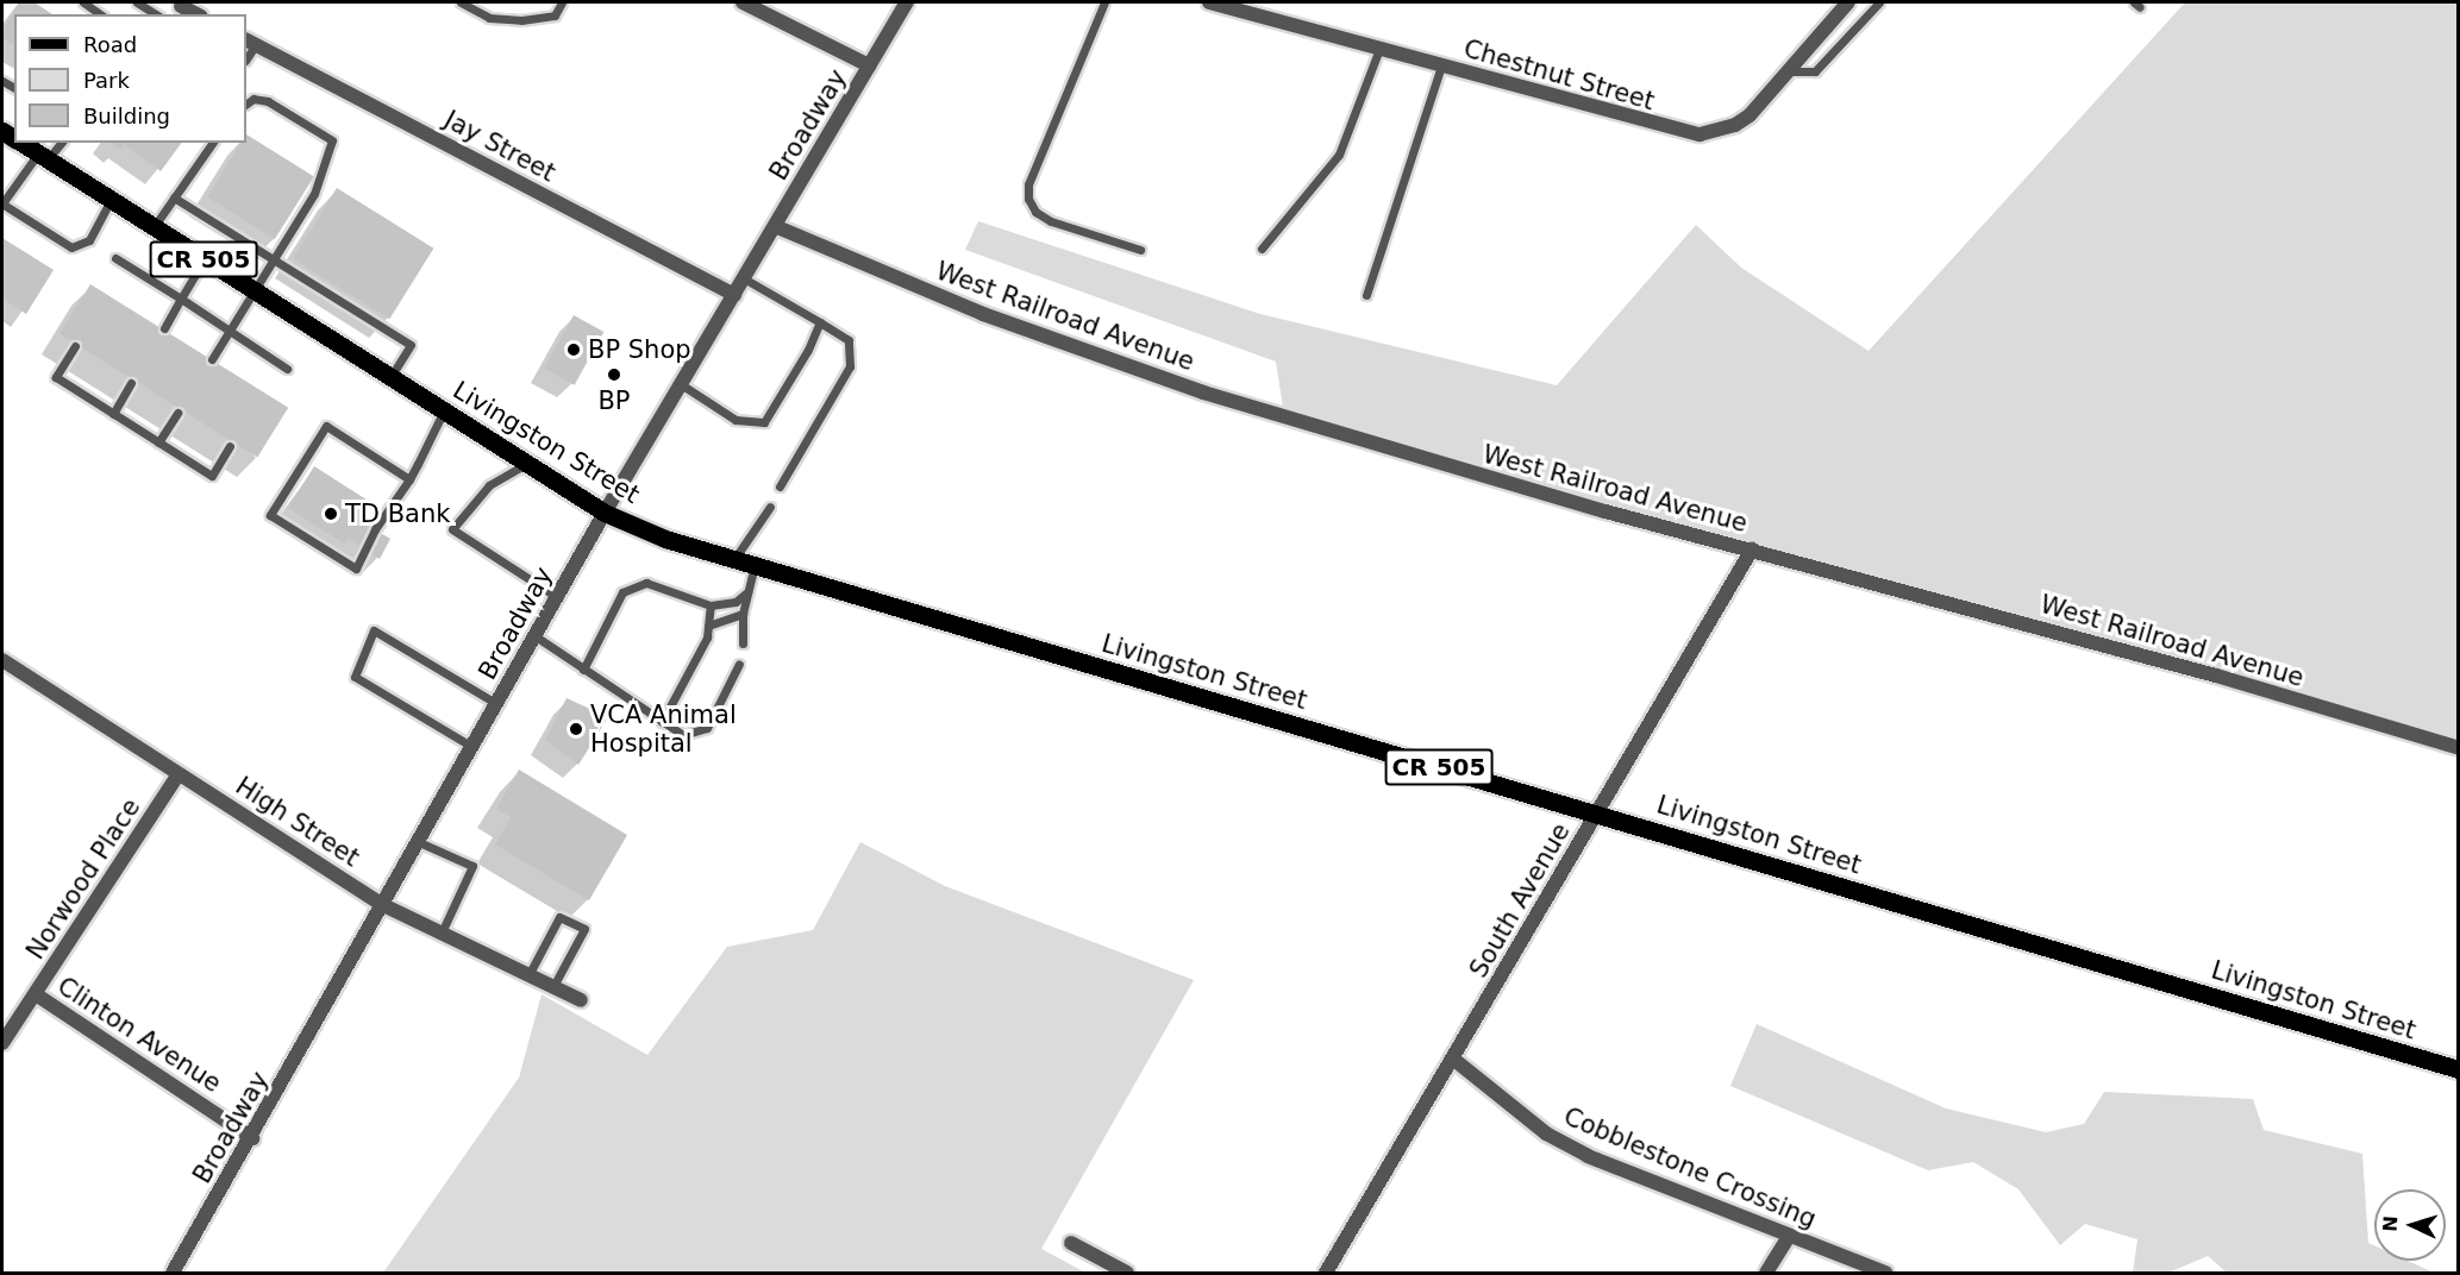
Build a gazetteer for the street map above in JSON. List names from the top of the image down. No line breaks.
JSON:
{"streets":{"main road":["CR 505","Livingston Street"],"street":["Chestnut Street","Broadway","Jay Street","West Railroad Avenue","High Street","Norwood Place","South Avenue","Clinton Avenue","Cobblestone Crossing"]},"crossings":[["Broadway","Jay Street"],["Broadway","West Railroad Avenue"],["Broadway","Livingston Street"],["Broadway","High Street"],["Broadway","Clinton Avenue"],["West Railroad Avenue","South Avenue"],["Livingston Street","South Avenue"],["High Street","Norwood Place"],["Norwood Place","Clinton Avenue"],["South Avenue","Cobblestone Crossing"]],"places":["BP Shop","BP","TD Bank","VCA Animal Hospital"],"legend":["Road","Park","Building"],"north":"left"}
